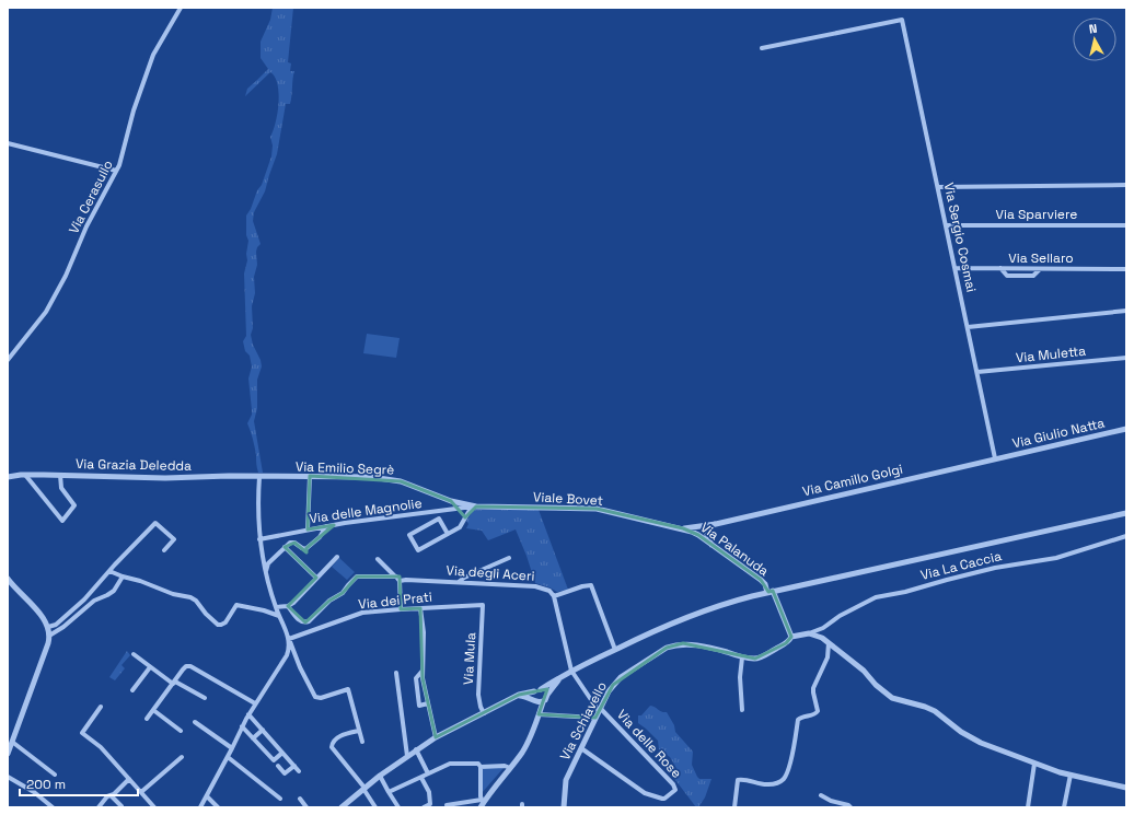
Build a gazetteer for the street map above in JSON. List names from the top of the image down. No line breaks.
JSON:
{"streets":{"street":["Via Cerasullo","Via Sparviere","Via Sergio Cosmai","Via Sellaro","Via Muletta","Via Giulio Natta","Via Grazia Deledda","Via Emilio Segrè","Via Camillo Golgi","Viale Bovet","Via delle Magnolie","Via Palanuda","Via La Caccia","Via degli Aceri","Via dei Prati","Via Mula","Via Schiavello","Via delle Rose"]},"crossings":[["Via Sparviere","Via Sergio Cosmai"],["Via Sergio Cosmai","Via Sellaro"],["Via Sergio Cosmai","Via Muletta"],["Via Sergio Cosmai","Via Giulio Natta"],["Via Sergio Cosmai","Via Camillo Golgi"],["Via Giulio Natta","Via Camillo Golgi"],["Via Grazia Deledda","Via Emilio Segrè"],["Via Emilio Segrè","Viale Bovet"],["Via Camillo Golgi","Viale Bovet"],["Via Camillo Golgi","Via Palanuda"],["Viale Bovet","Via delle Magnolie"],["Viale Bovet","Via Palanuda"],["Via Palanuda","Via Schiavello"],["Via dei Prati","Via Mula"],["Via Schiavello","Via delle Rose"]],"scale_bar":"200 m","north":"top"}
